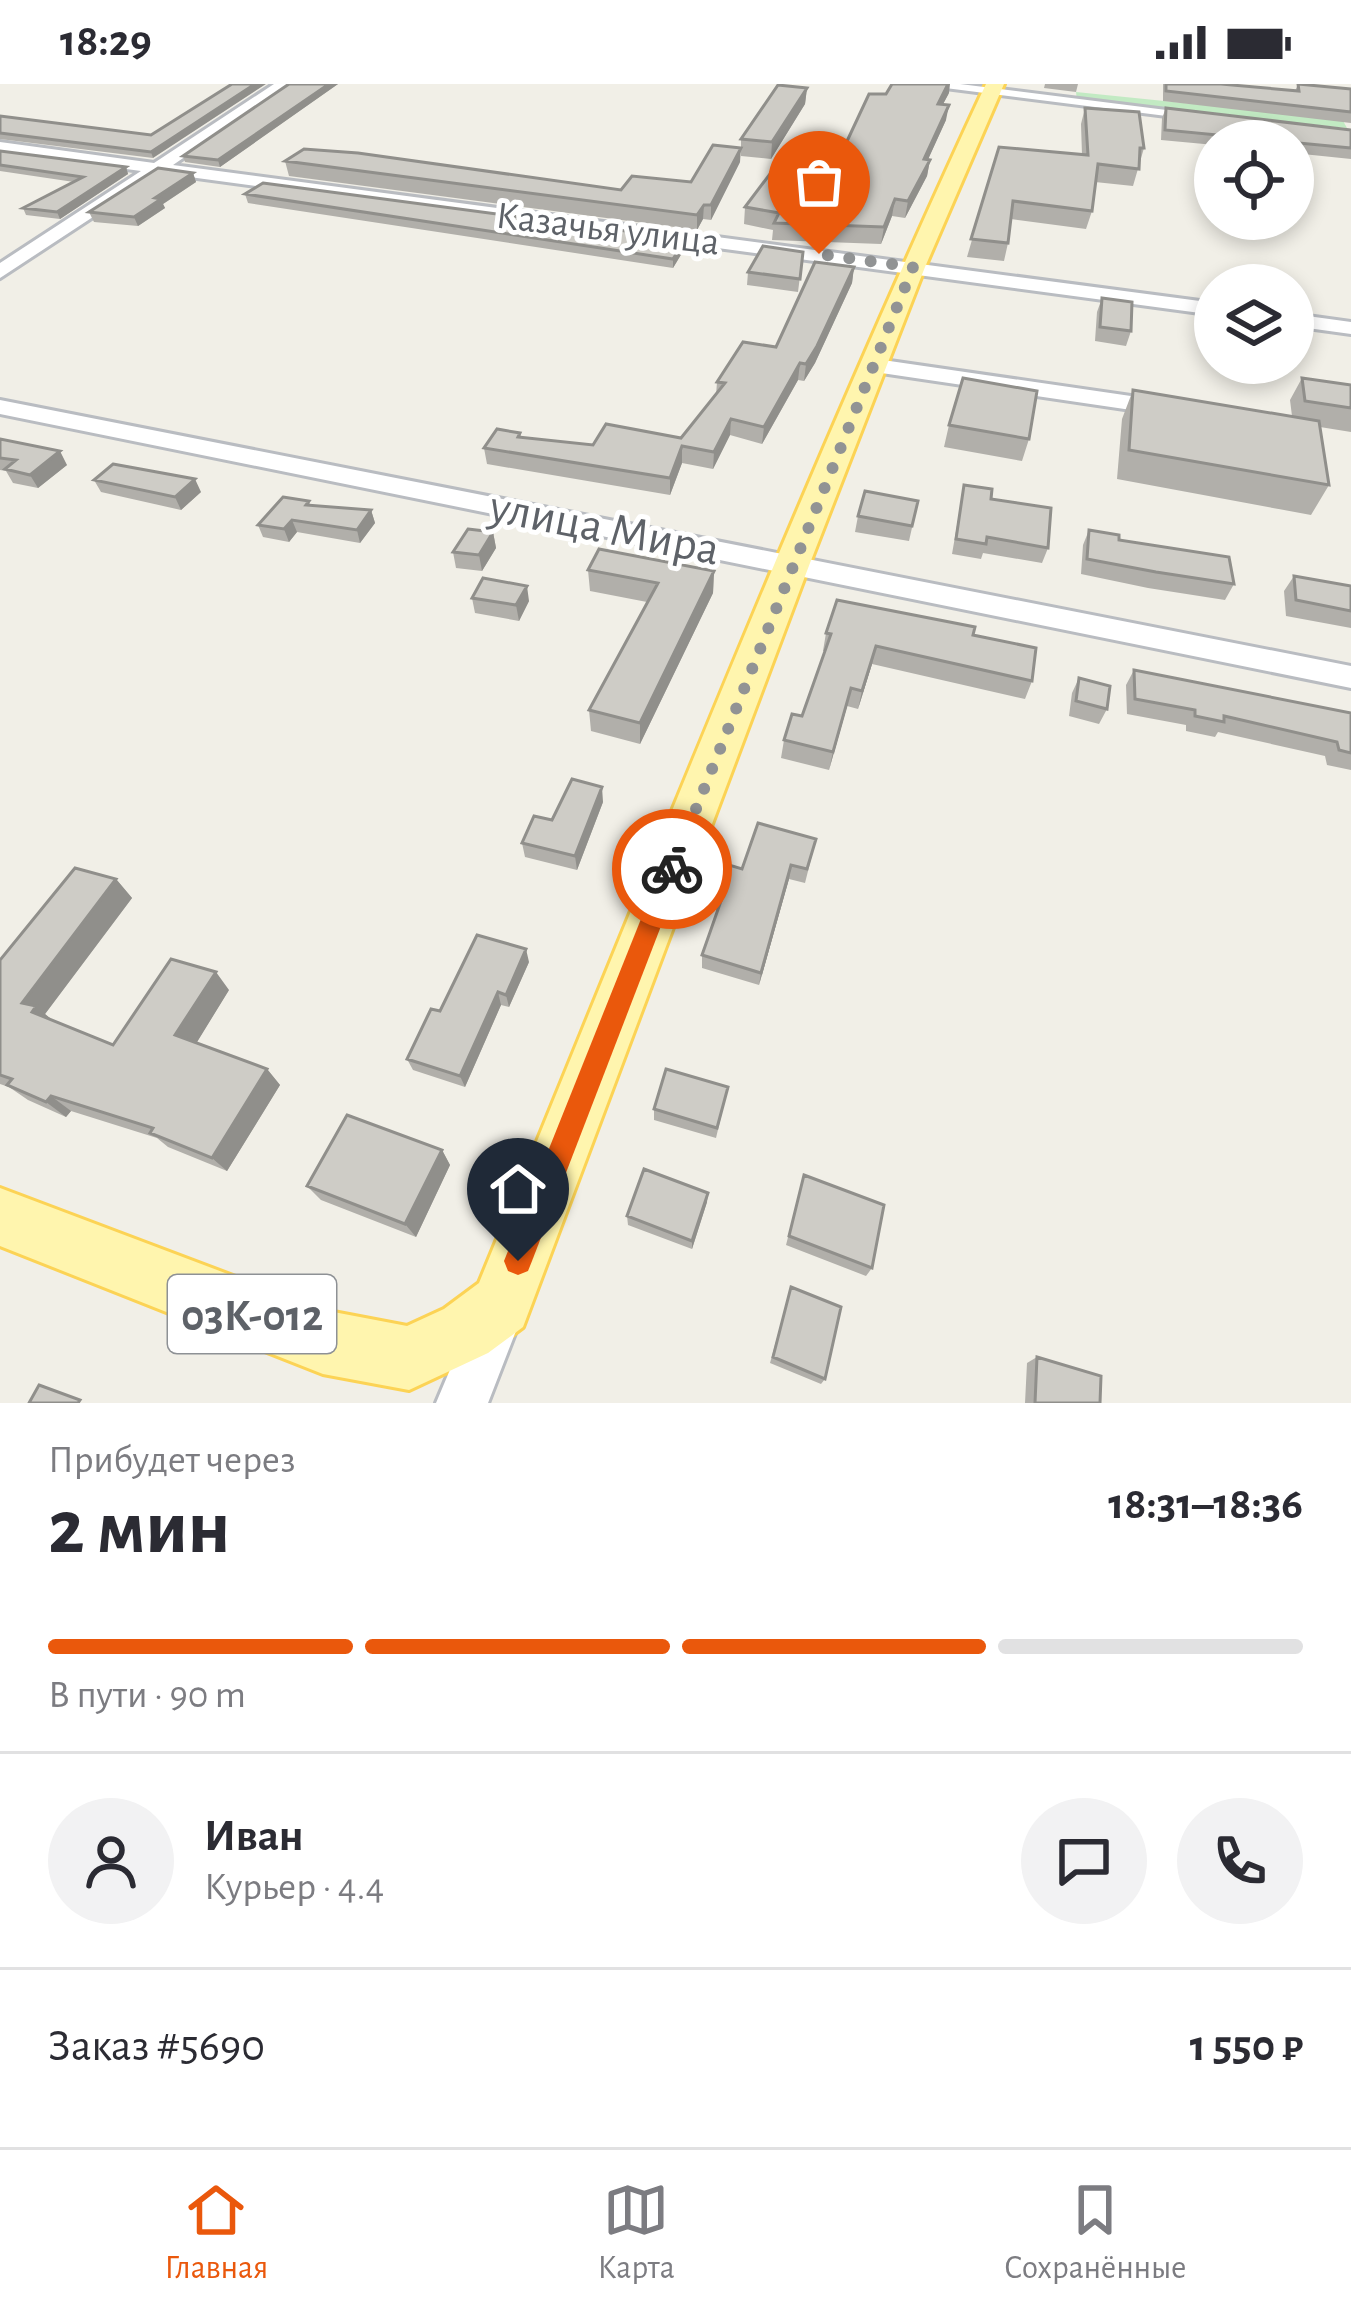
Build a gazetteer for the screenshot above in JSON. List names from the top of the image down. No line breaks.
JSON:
{"streets":{"main road":["03К-012"],"street":["Казачья улица","улица Мира"]},"page":{"status":"18:29","heading":["2 мин","Прибудет через","18:31–18:36"],"panel":["Иван","Курьер · 4.4","Заказ #5690","1 550 ₽"],"bar":"В пути · 90 m","tabs":["Главная","Карта","Сохранённые"]}}
